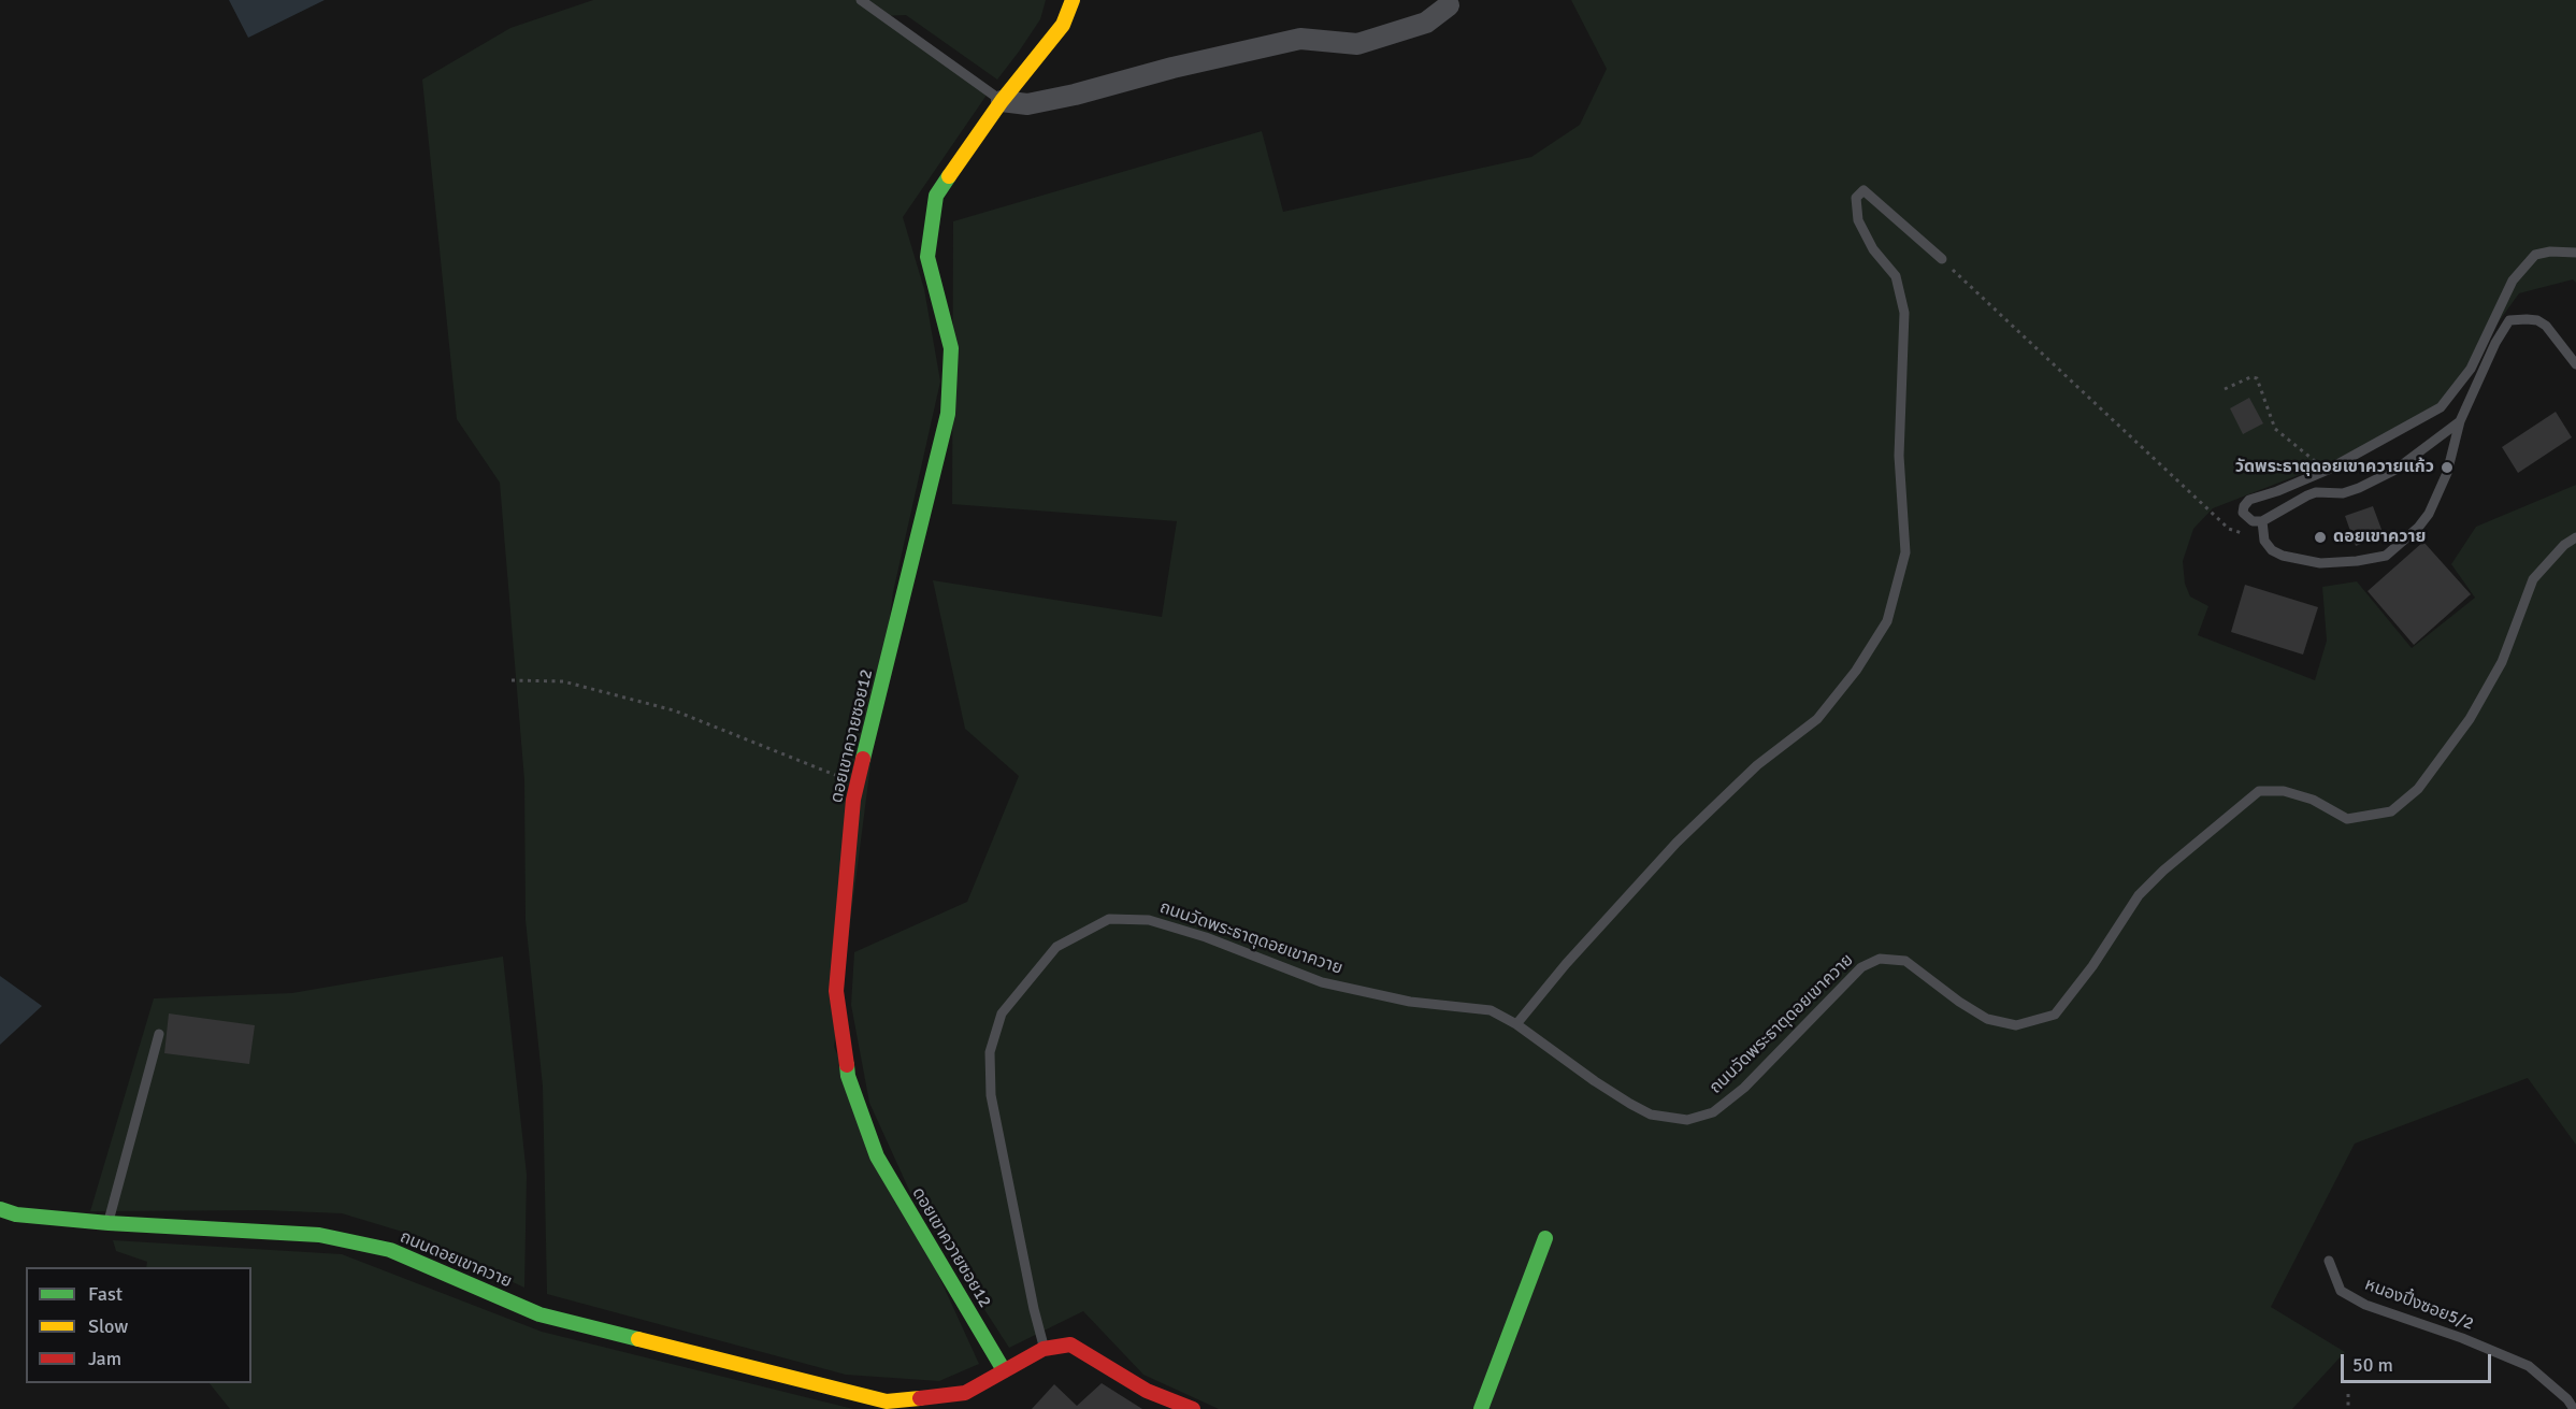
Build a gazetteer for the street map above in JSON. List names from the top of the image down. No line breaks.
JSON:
{"streets":{"street":["ดอยเขาควายซอย12","ถนนดอยเขาควาย"],"lane":["ถนนวัดพระธาตุดอยเขาควาย","หนองปึ๋งซอย5/2"]},"places":["วัดพระธาตุดอยเขาควายแก้ว","ดอยเขาควาย"],"legend":["Fast","Slow","Jam"],"scale_bar":"50 m"}
